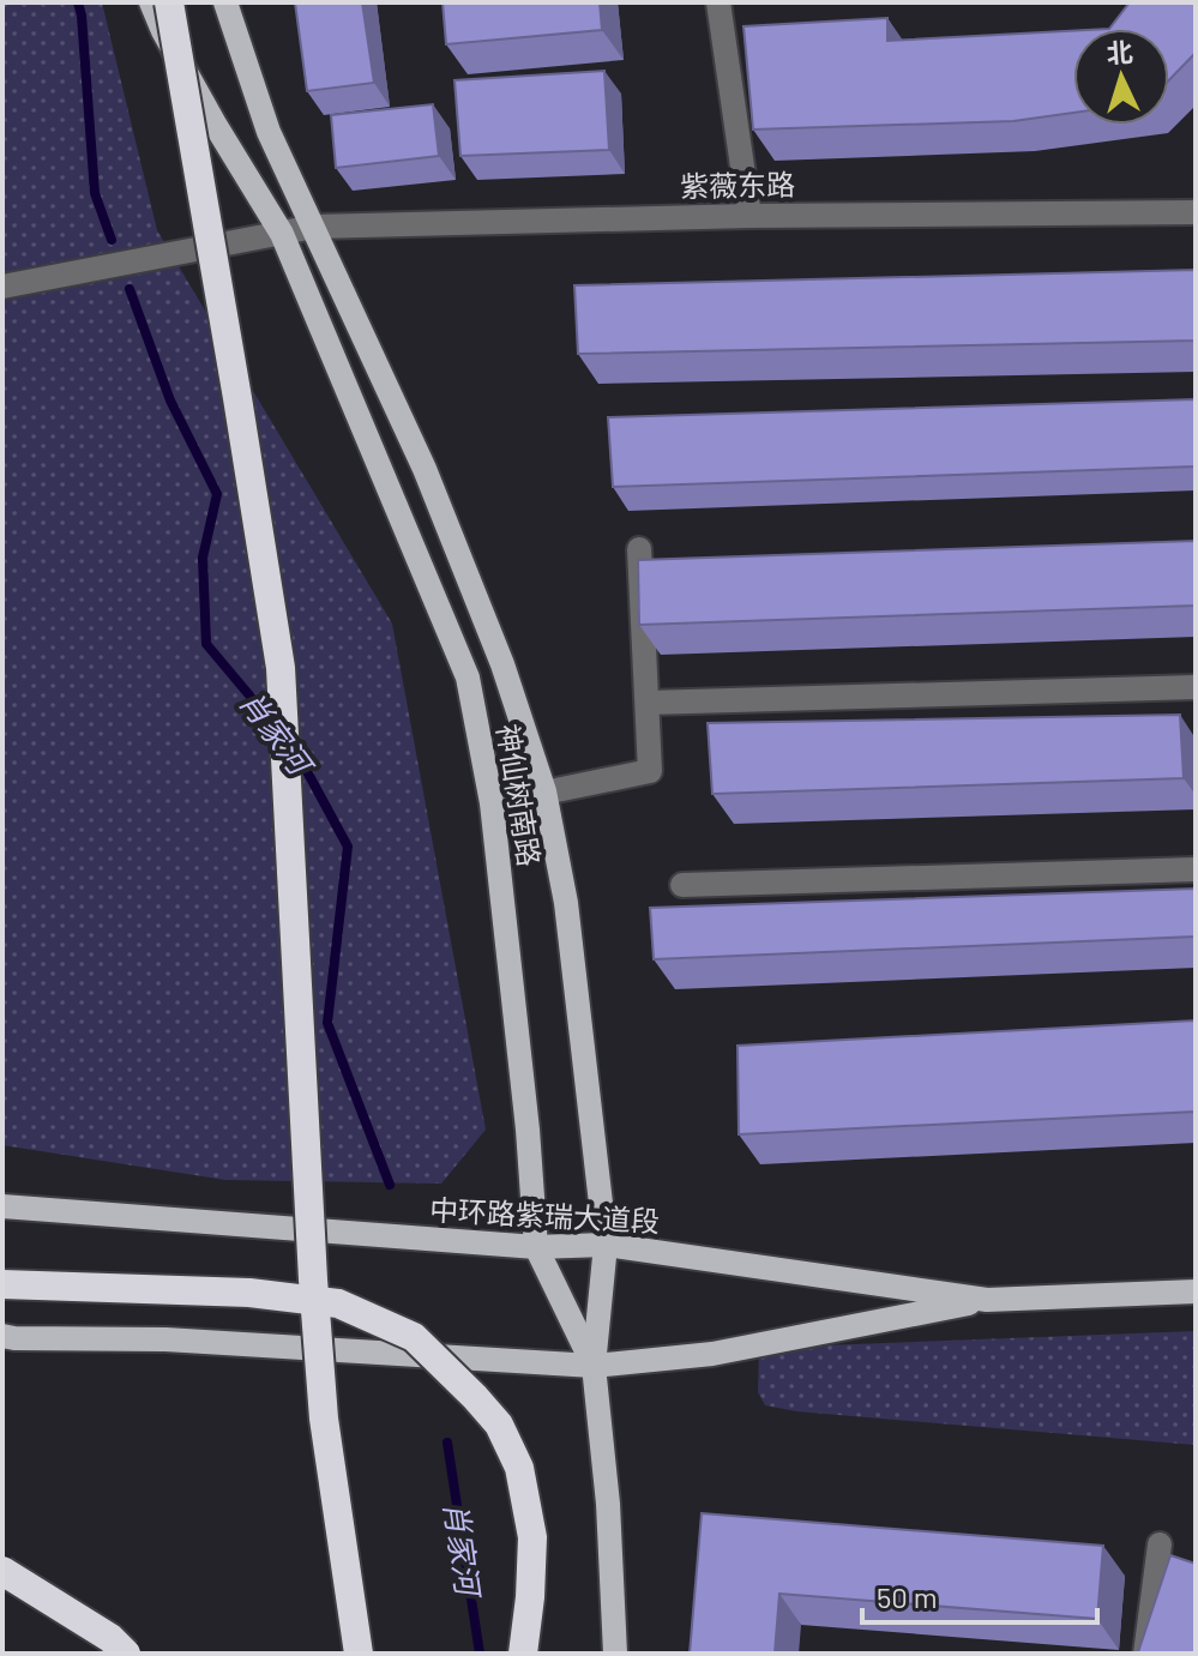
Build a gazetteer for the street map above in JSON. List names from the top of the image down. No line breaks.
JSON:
{"streets":{"main road":["神仙树南路","中环路紫瑞大道段"],"street":["紫薇东路"]},"crossings":[["紫薇东路","神仙树南路"],["神仙树南路","中环路紫瑞大道段"]],"water":["肖家河"],"scale_bar":"50 m","north":"top"}
